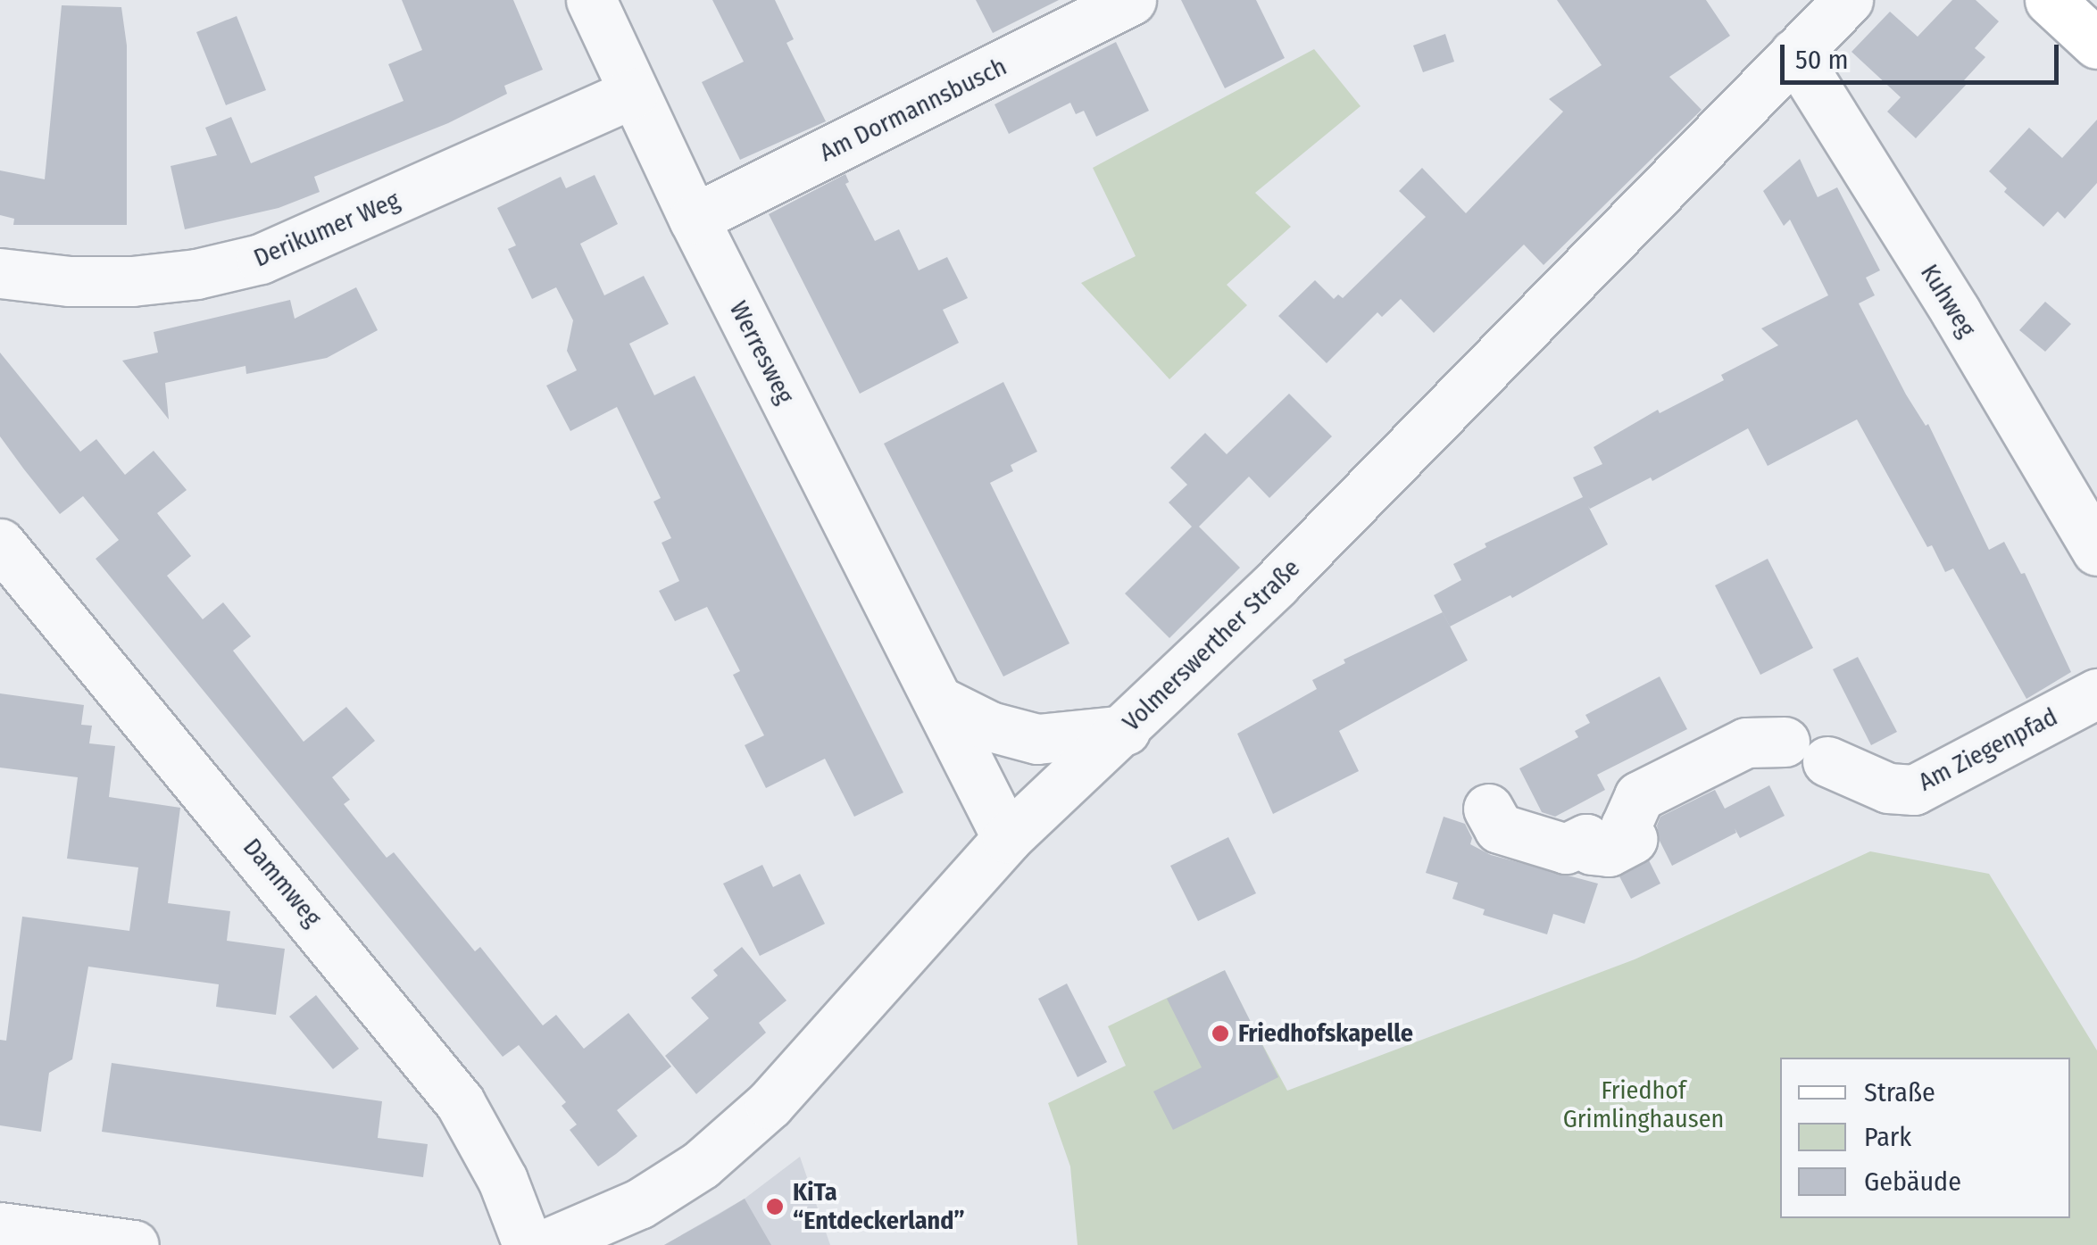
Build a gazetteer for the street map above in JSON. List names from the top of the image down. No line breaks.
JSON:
{"streets":{"street":["Am Dormannsbusch","Derikumer Weg","Kuhweg","Werresweg","Volmerswerther Straße","Am Ziegenpfad","Dammweg"]},"crossings":[["Am Dormannsbusch","Werresweg"],["Derikumer Weg","Werresweg"],["Kuhweg","Volmerswerther Straße"],["Werresweg","Volmerswerther Straße"]],"parks":["Friedhof Grimlinghausen"],"places":["Friedhofskapelle","KiTa “Entdeckerland”"],"legend":["Straße","Park","Gebäude"],"scale_bar":"50 m"}
